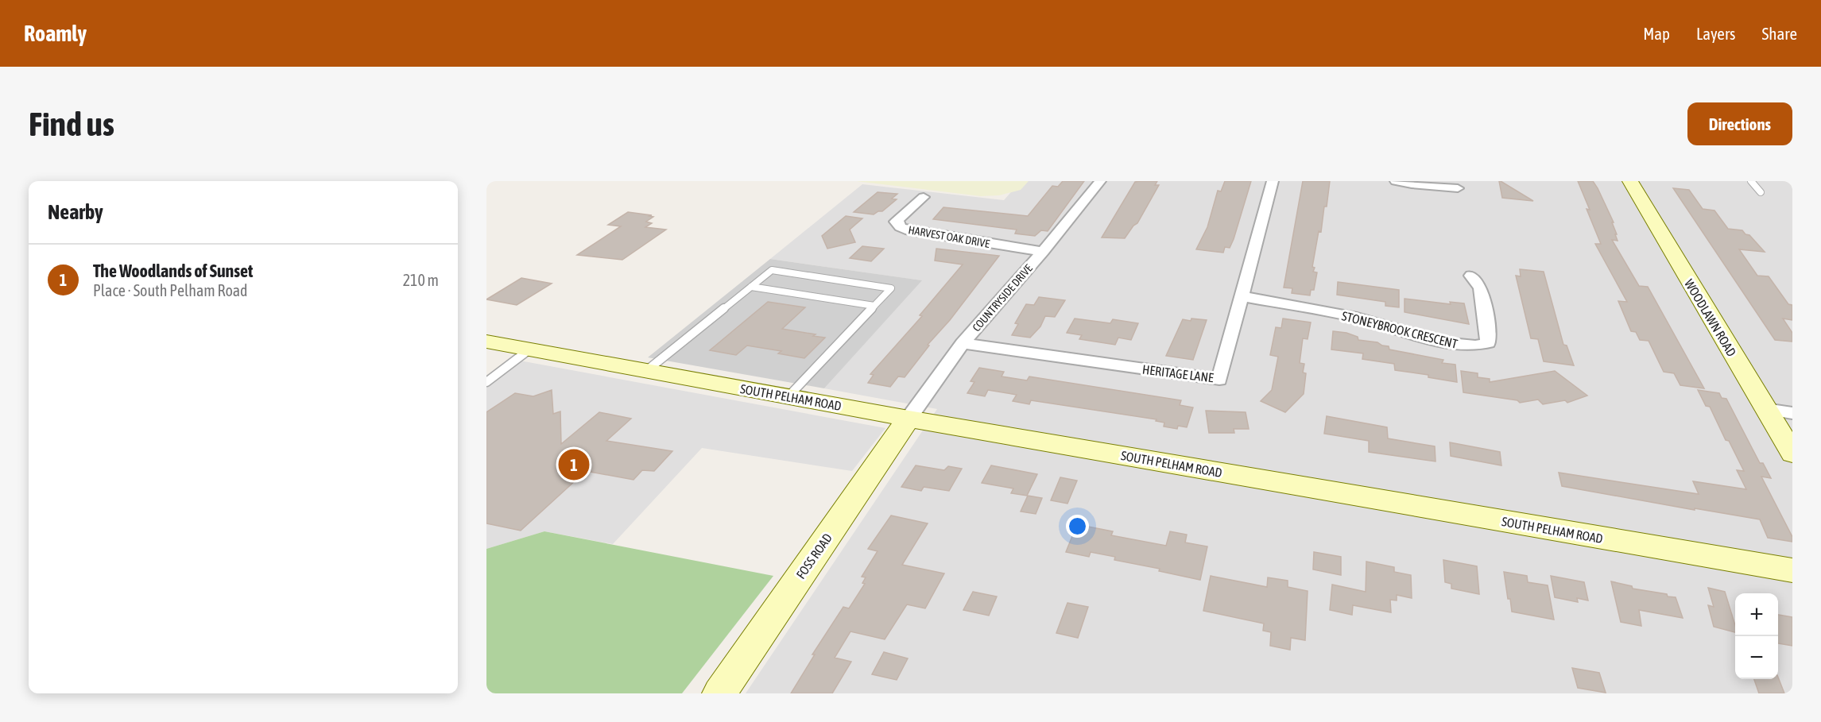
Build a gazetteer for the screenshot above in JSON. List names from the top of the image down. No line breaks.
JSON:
{"streets":{"main road":["WOODLAWN ROAD","SOUTH PELHAM ROAD","FOSS ROAD"],"street":["HARVEST OAK DRIVE","COUNTRYSIDE DRIVE","STONEYBROOK CRESCENT","HERITAGE LANE"]},"crossings":[["HARVEST OAK DRIVE","COUNTRYSIDE DRIVE"],["COUNTRYSIDE DRIVE","HERITAGE LANE"],["COUNTRYSIDE DRIVE","SOUTH PELHAM ROAD"],["COUNTRYSIDE DRIVE","FOSS ROAD"],["STONEYBROOK CRESCENT","HERITAGE LANE"],["SOUTH PELHAM ROAD","FOSS ROAD"]],"page":{"header":"Roamly","nav":["Map","Layers","Share"],"buttons":"Directions","title":"Find us","heading":"Nearby","list":[{"mark":"1","name":"The Woodlands of Sunset","note":"Place · South Pelham Road","value":"210 m"}],"pins":"1","map_buttons":["+","−"]}}
